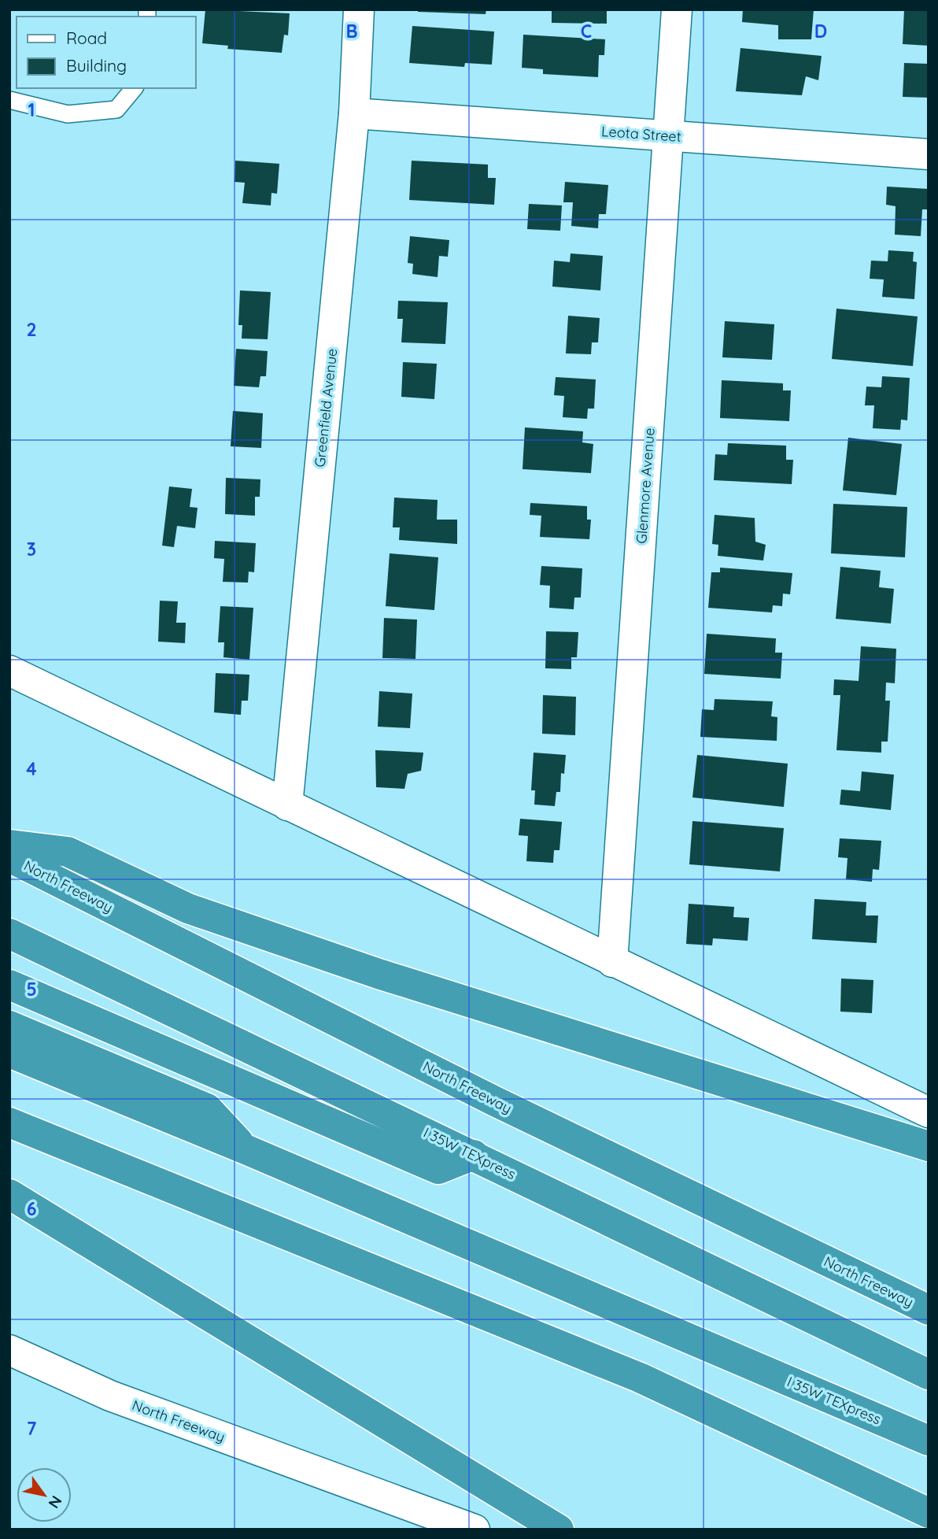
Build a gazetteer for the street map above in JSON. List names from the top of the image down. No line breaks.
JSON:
{"streets":{"highway":["North Freeway","I 35W TEXpress"],"street":["Leota Street","Greenfield Avenue","Glenmore Avenue"]},"crossings":[["Leota Street","Greenfield Avenue"],["Leota Street","Glenmore Avenue"]],"legend":["Road","Building"],"north":"bottom right","grid":{"columns":["B","C","D"],"rows":["1","2","3","4","5","6","7"]}}
